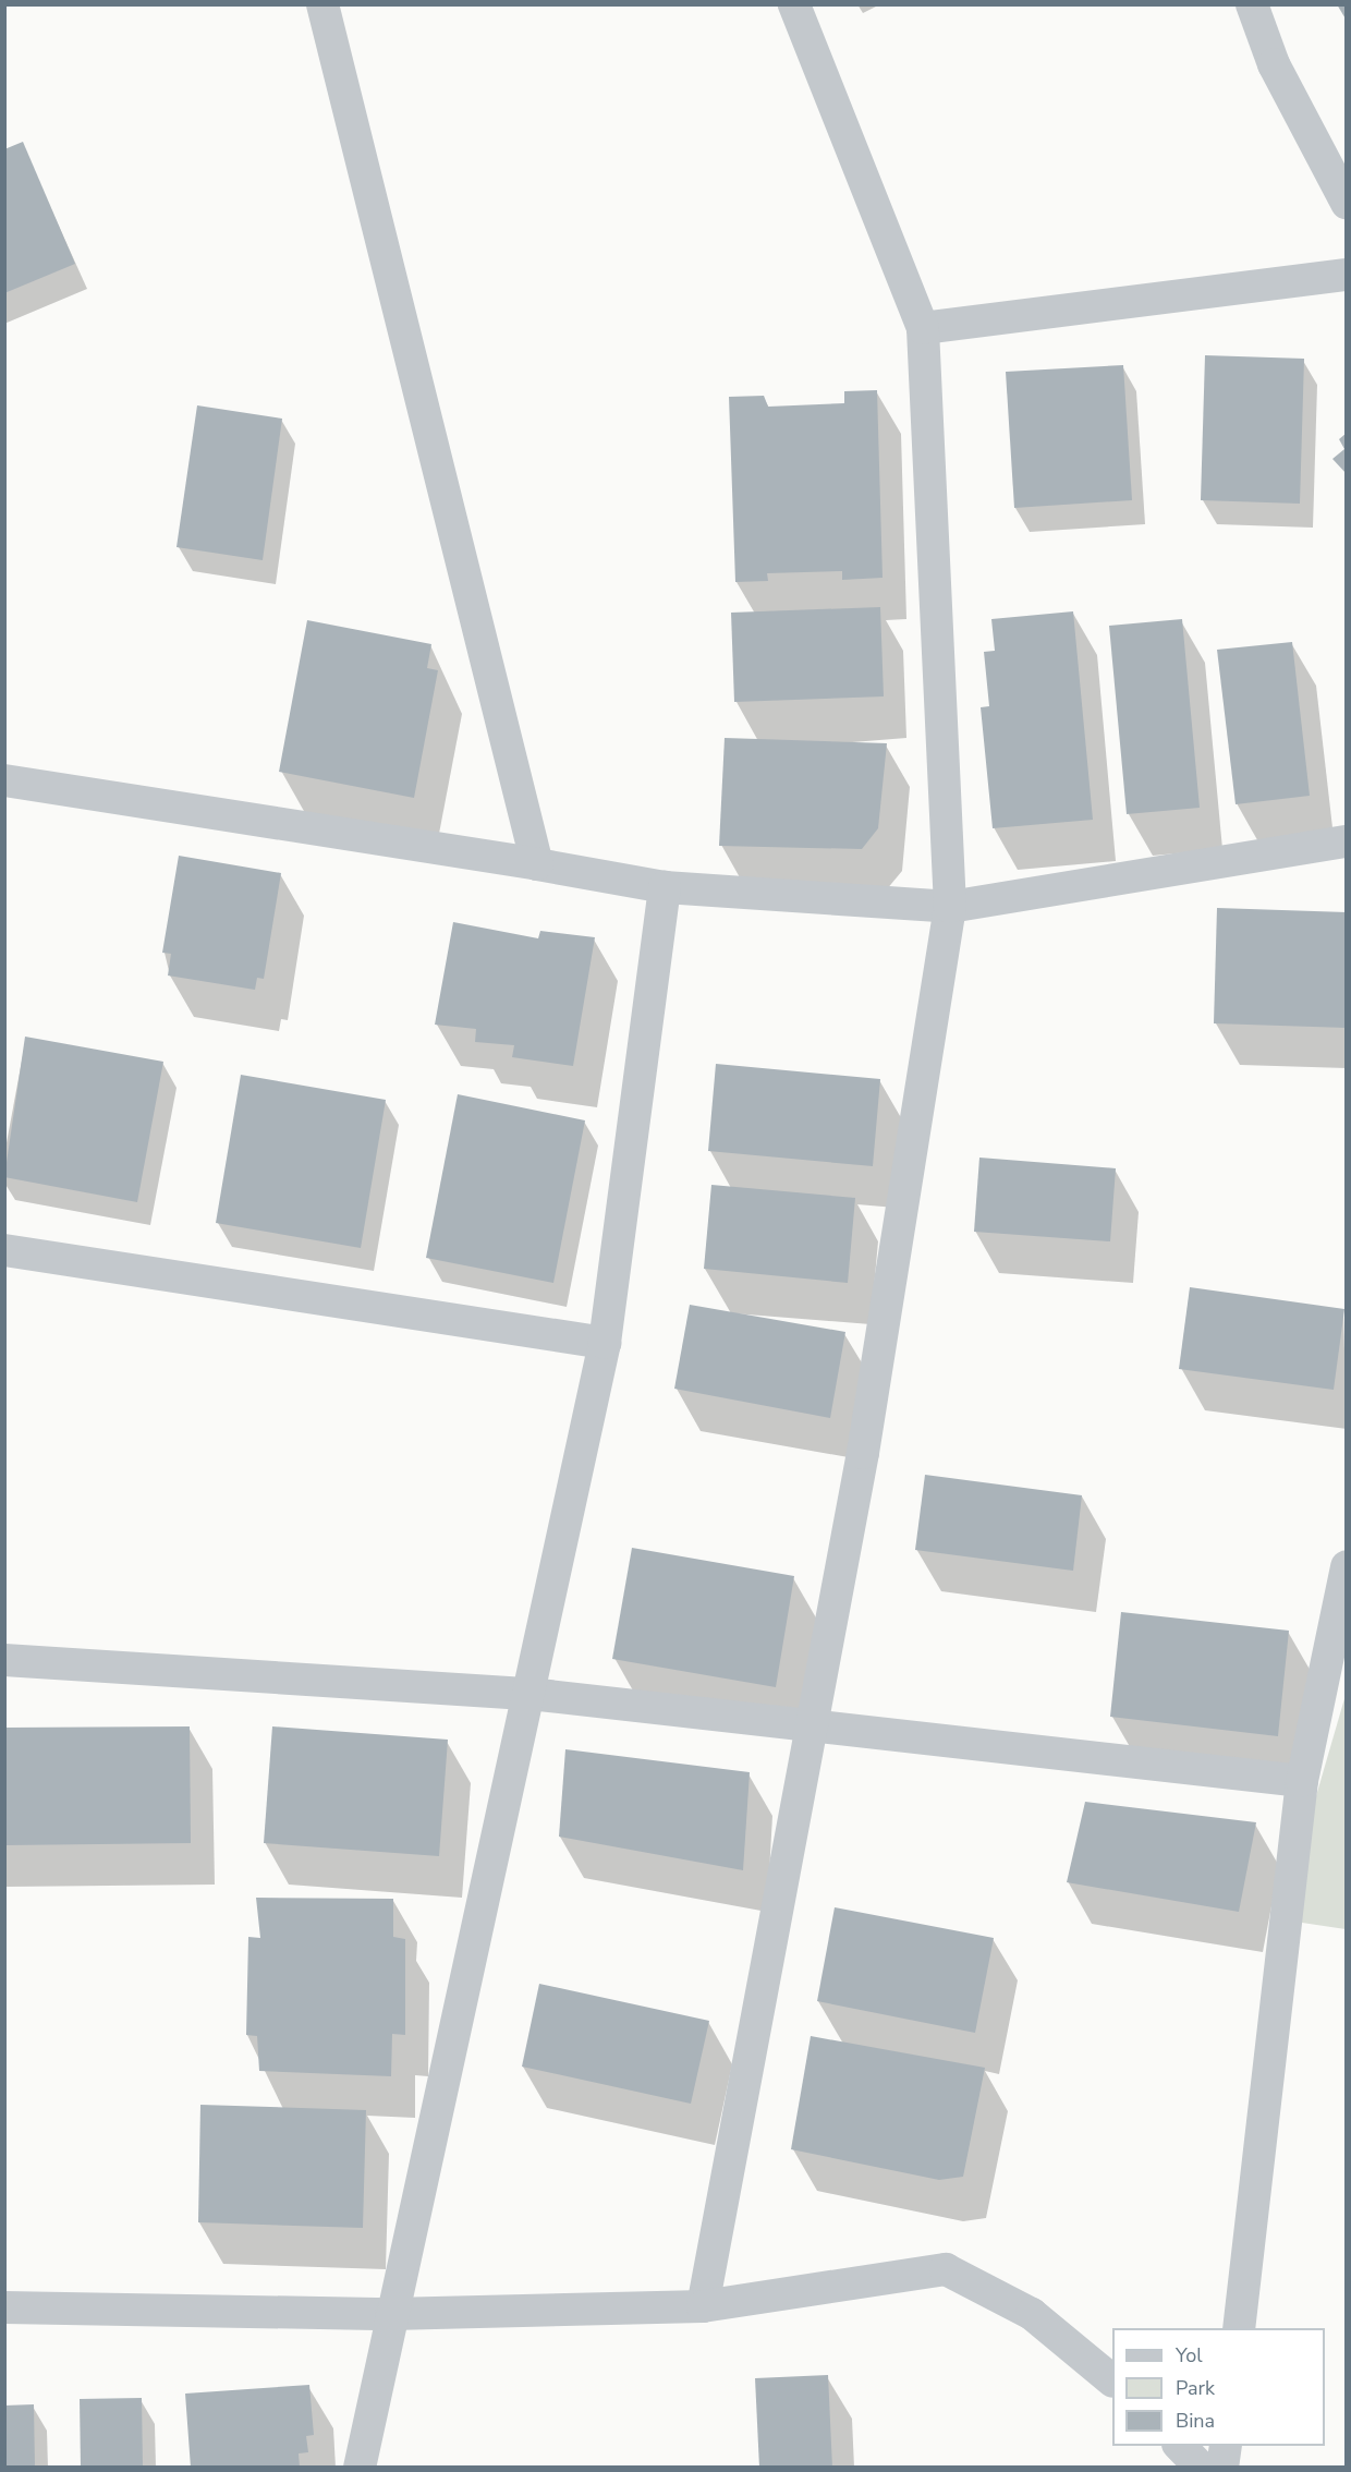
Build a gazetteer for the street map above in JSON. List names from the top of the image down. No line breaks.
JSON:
{"legend":["Yol","Park","Bina"]}
